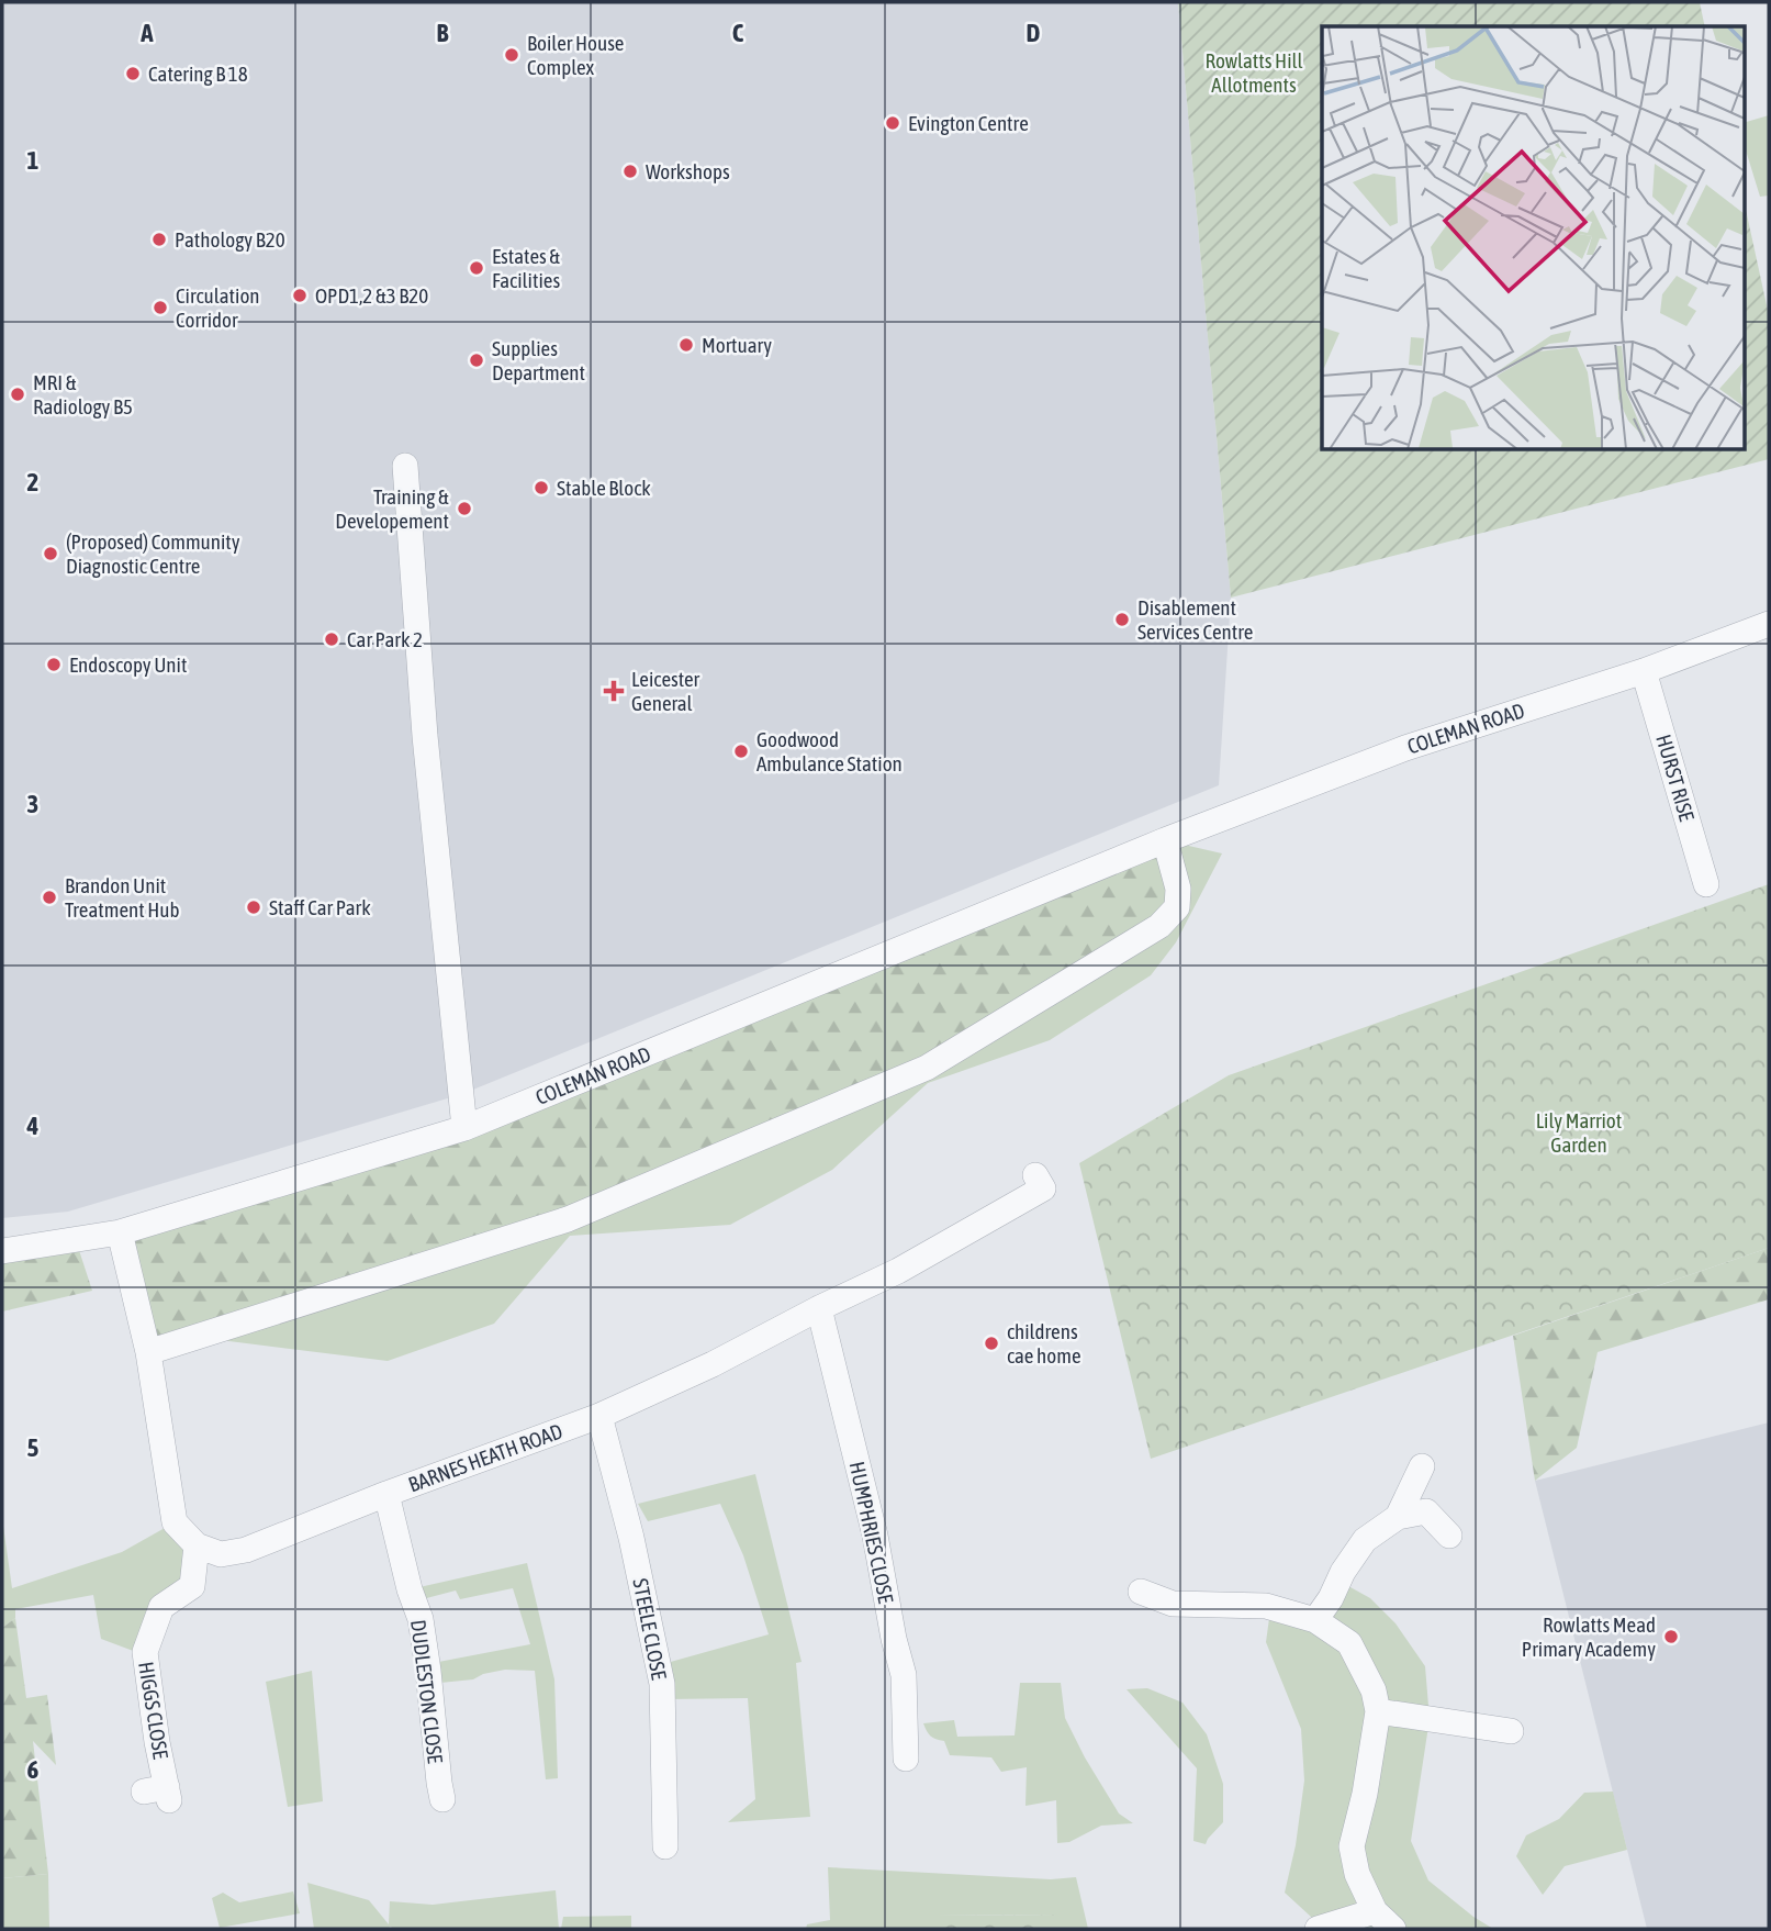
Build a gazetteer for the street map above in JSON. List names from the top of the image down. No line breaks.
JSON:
{"streets":{"street":["COLEMAN ROAD","HURST RISE","BARNES HEATH ROAD","HUMPHRIES CLOSE","STEELE CLOSE","DUDLESTON CLOSE","HIGGS CLOSE"]},"crossings":[["COLEMAN ROAD","HURST RISE"],["BARNES HEATH ROAD","HUMPHRIES CLOSE"],["BARNES HEATH ROAD","STEELE CLOSE"],["BARNES HEATH ROAD","DUDLESTON CLOSE"],["BARNES HEATH ROAD","HIGGS CLOSE"]],"parks":["Rowlatts Hill Allotments","Lily Marriot Garden"],"places":{"other":["Boiler House Complex","Catering B 18","Evington Centre","Workshops","Pathology B20","Estates & Facilities","OPD1,2 &3 B20","Circulation Corridor","Mortuary","Supplies Department","MRI & Radiology B5","Stable Block","Training & Developement","(Proposed) Community Diagnostic Centre","Disablement Services Centre","Car Park 2","Endoscopy Unit","Goodwood Ambulance Station","Brandon Unit Treatment Hub","Staff Car Park","childrens cae home","Rowlatts Mead Primary Academy"],"health":["Leicester General"]},"grid":{"columns":["A","B","C","D"],"rows":["1","2","3","4","5","6"]}}
